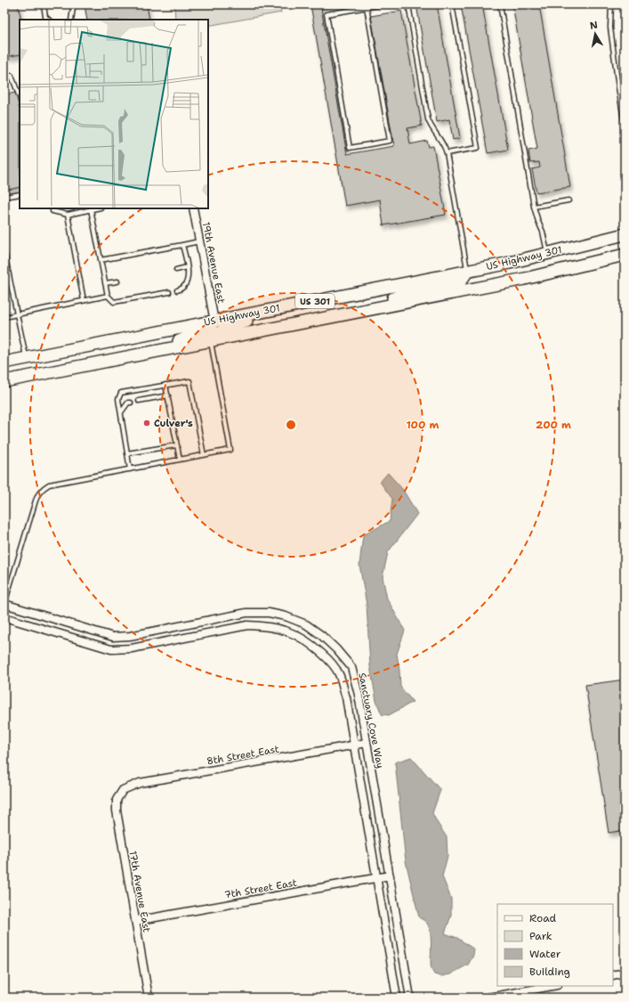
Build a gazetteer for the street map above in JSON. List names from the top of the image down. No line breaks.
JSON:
{"streets":{"main road":["US Highway 301","US 301"],"street":["19th Avenue East","Sanctuary Cove Way","8th Street East","7th Street East","17th Avenue East"]},"crossings":[["US Highway 301","19th Avenue East"],["Sanctuary Cove Way","8th Street East"],["Sanctuary Cove Way","7th Street East"],["8th Street East","17th Avenue East"],["7th Street East","17th Avenue East"]],"places":["Culver's"],"legend":["Road","Park","Water","Building"],"north":"top","rings":["100 m","200 m"]}
